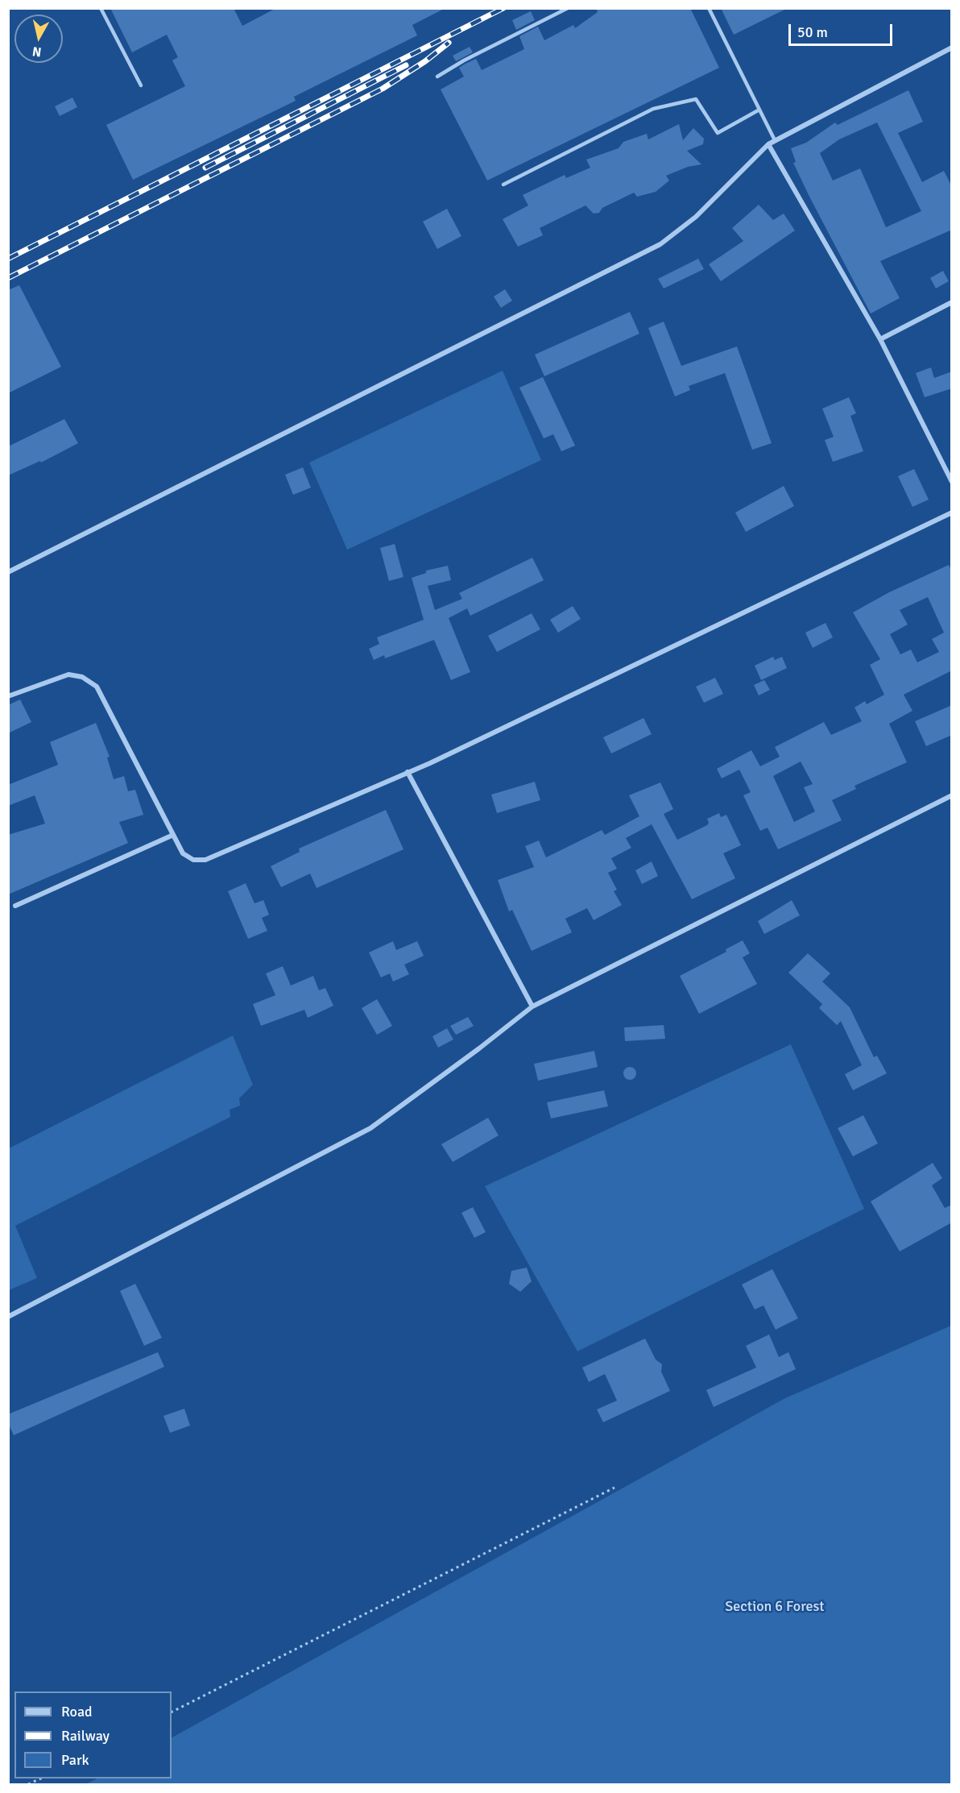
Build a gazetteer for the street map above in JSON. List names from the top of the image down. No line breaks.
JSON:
{"parks":["Section 6 Forest"],"legend":["Road","Railway","Park"],"scale_bar":"50 m","north":"bottom"}
